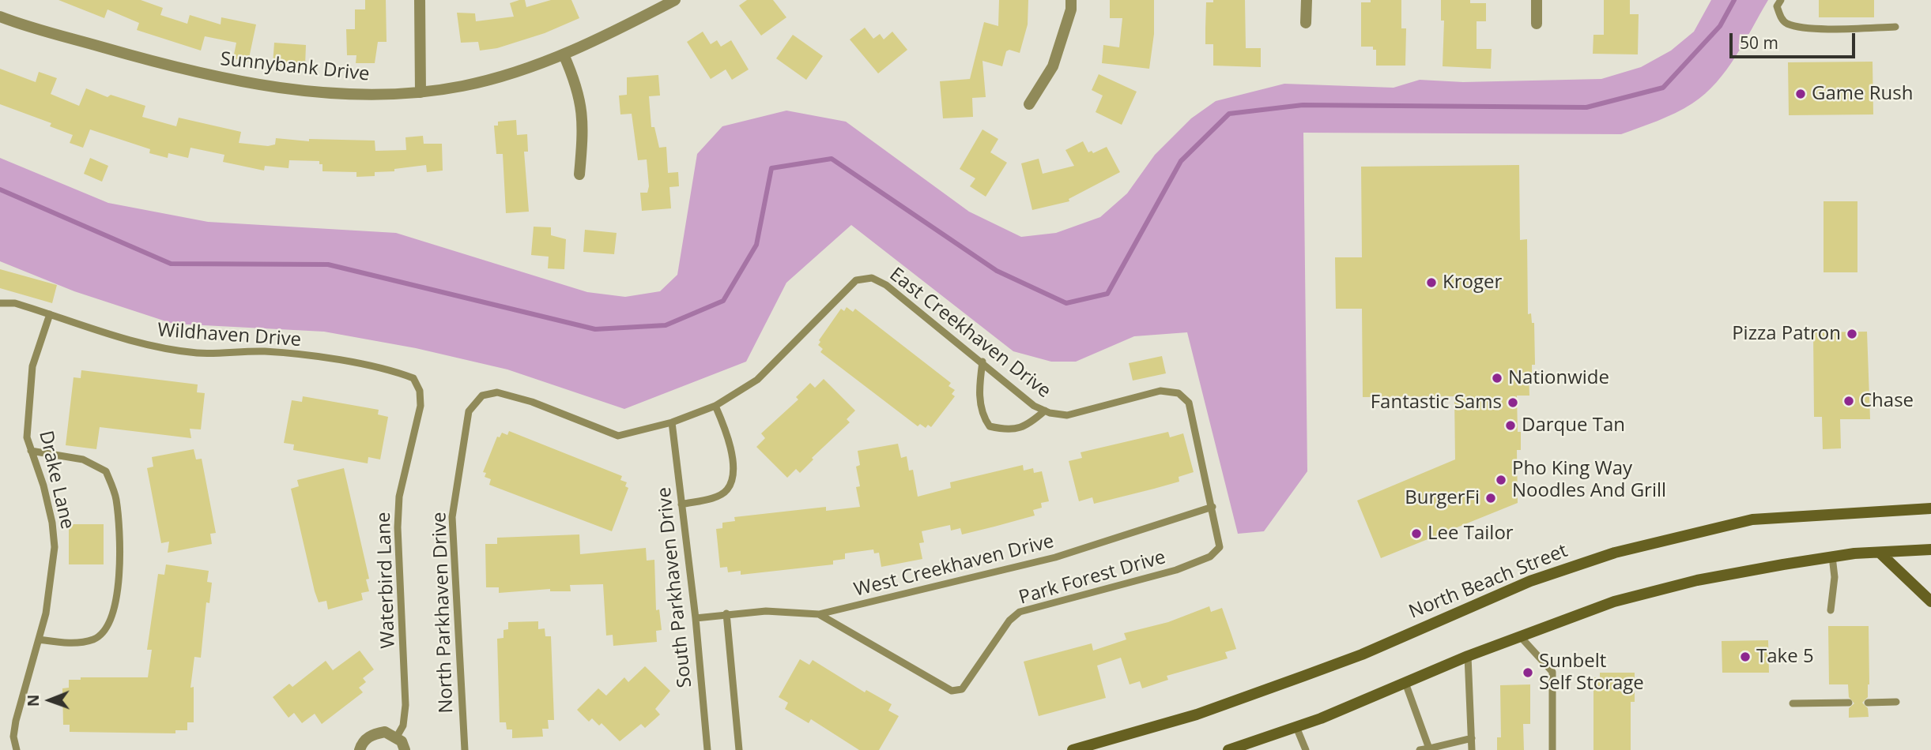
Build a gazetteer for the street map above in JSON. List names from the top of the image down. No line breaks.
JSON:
{"streets":{"main road":["North Beach Street"],"street":["Sunnybank Drive"],"lane":["East Creekhaven Drive","Wildhaven Drive","Drake Lane","West Creekhaven Drive","Park Forest Drive","Waterbird Lane","South Parkhaven Drive","North Parkhaven Drive"]},"crossings":[["East Creekhaven Drive","West Creekhaven Drive"],["East Creekhaven Drive","Park Forest Drive"],["Wildhaven Drive","Drake Lane"],["Wildhaven Drive","Waterbird Lane"],["West Creekhaven Drive","Park Forest Drive"],["West Creekhaven Drive","South Parkhaven Drive"],["South Parkhaven Drive","North Parkhaven Drive"]],"places":["Game Rush","Kroger","Pizza Patron","Nationwide","Chase","Fantastic Sams","Darque Tan","Pho King Way Noodles And Grill","BurgerFi","Lee Tailor","Take 5","Sunbelt Self Storage"],"scale_bar":"50 m","north":"left"}
